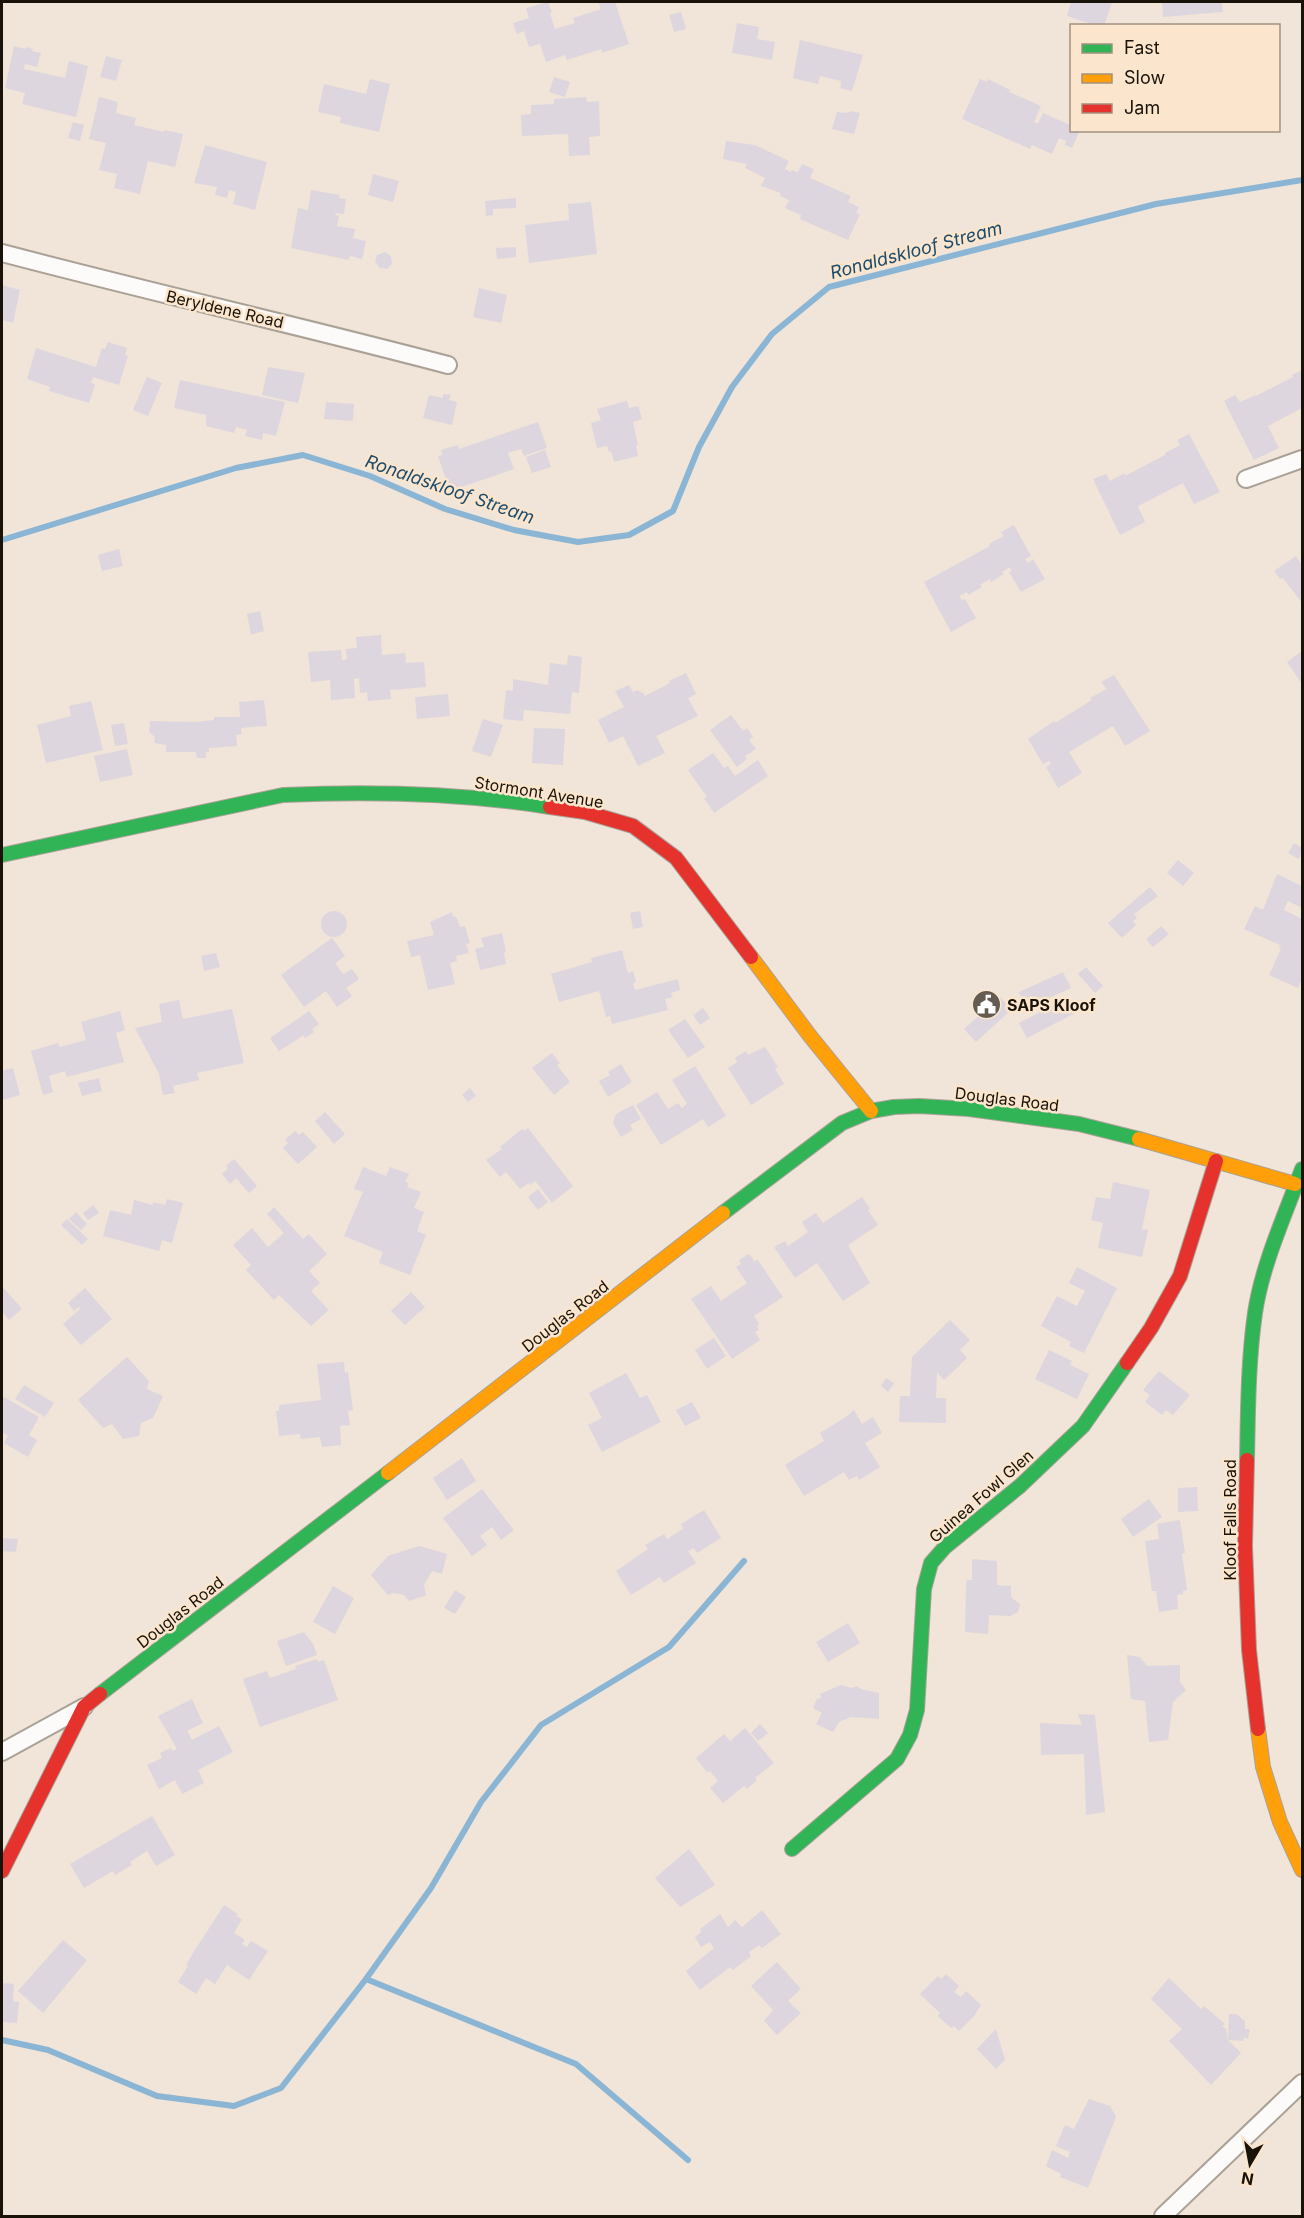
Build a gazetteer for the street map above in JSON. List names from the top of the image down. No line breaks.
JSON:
{"streets":{"street":["Beryldene Road","Stormont Avenue","Douglas Road","Guinea Fowl Glen","Kloof Falls Road"]},"crossings":[["Stormont Avenue","Douglas Road"],["Douglas Road","Guinea Fowl Glen"],["Douglas Road","Kloof Falls Road"]],"water":["Ronaldskloof Stream"],"places":{"public building":["SAPS Kloof"]},"legend":["Fast","Slow","Jam"],"north":"bottom"}
